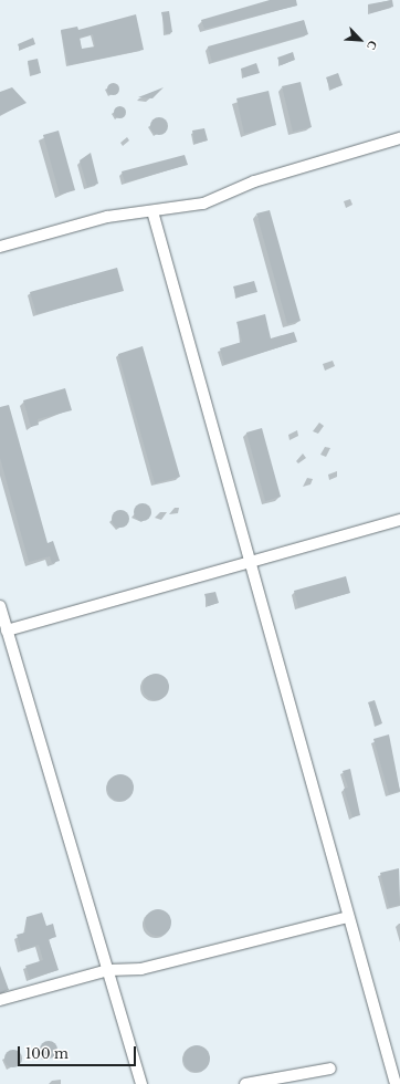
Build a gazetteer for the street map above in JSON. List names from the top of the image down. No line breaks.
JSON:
{"scale_bar":"100 m","north":"bottom right"}
